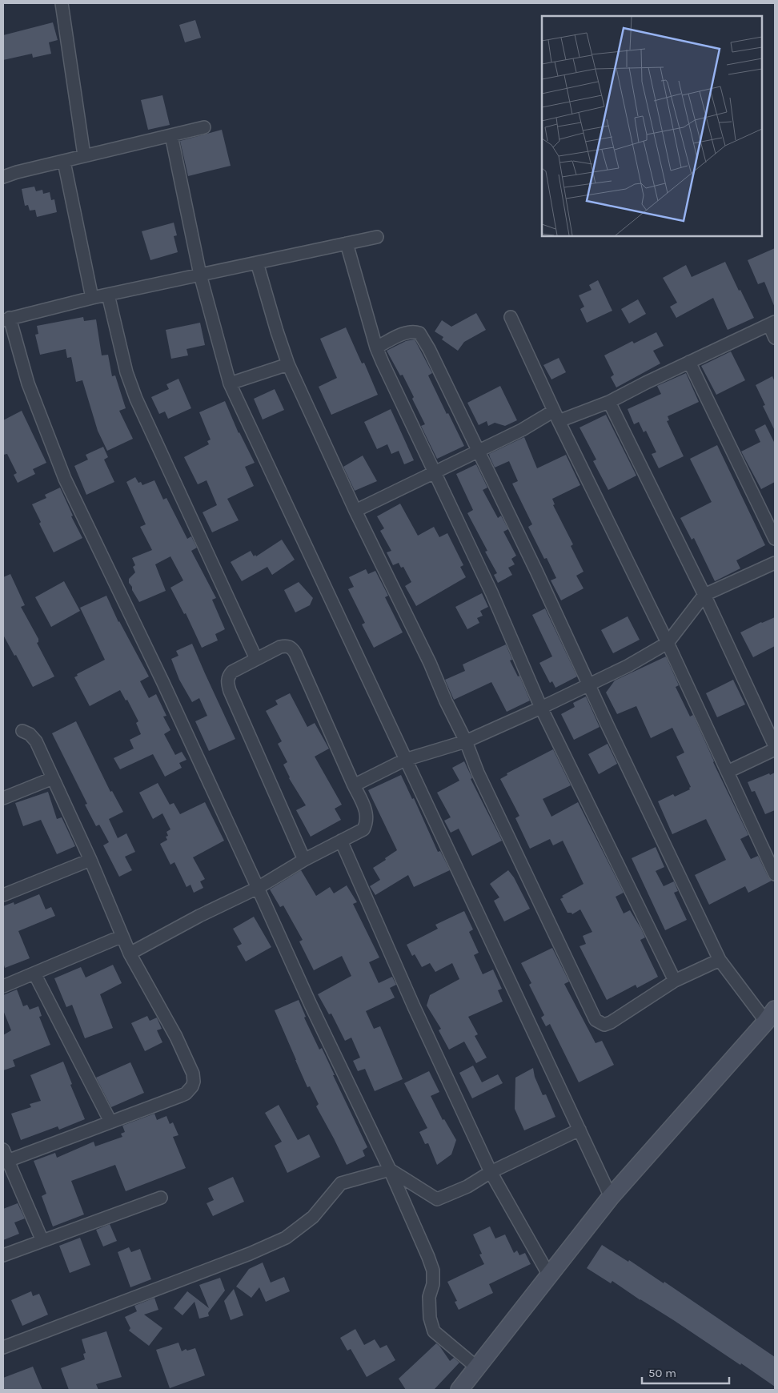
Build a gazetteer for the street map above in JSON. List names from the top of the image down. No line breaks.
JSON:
{"scale_bar":"50 m"}
